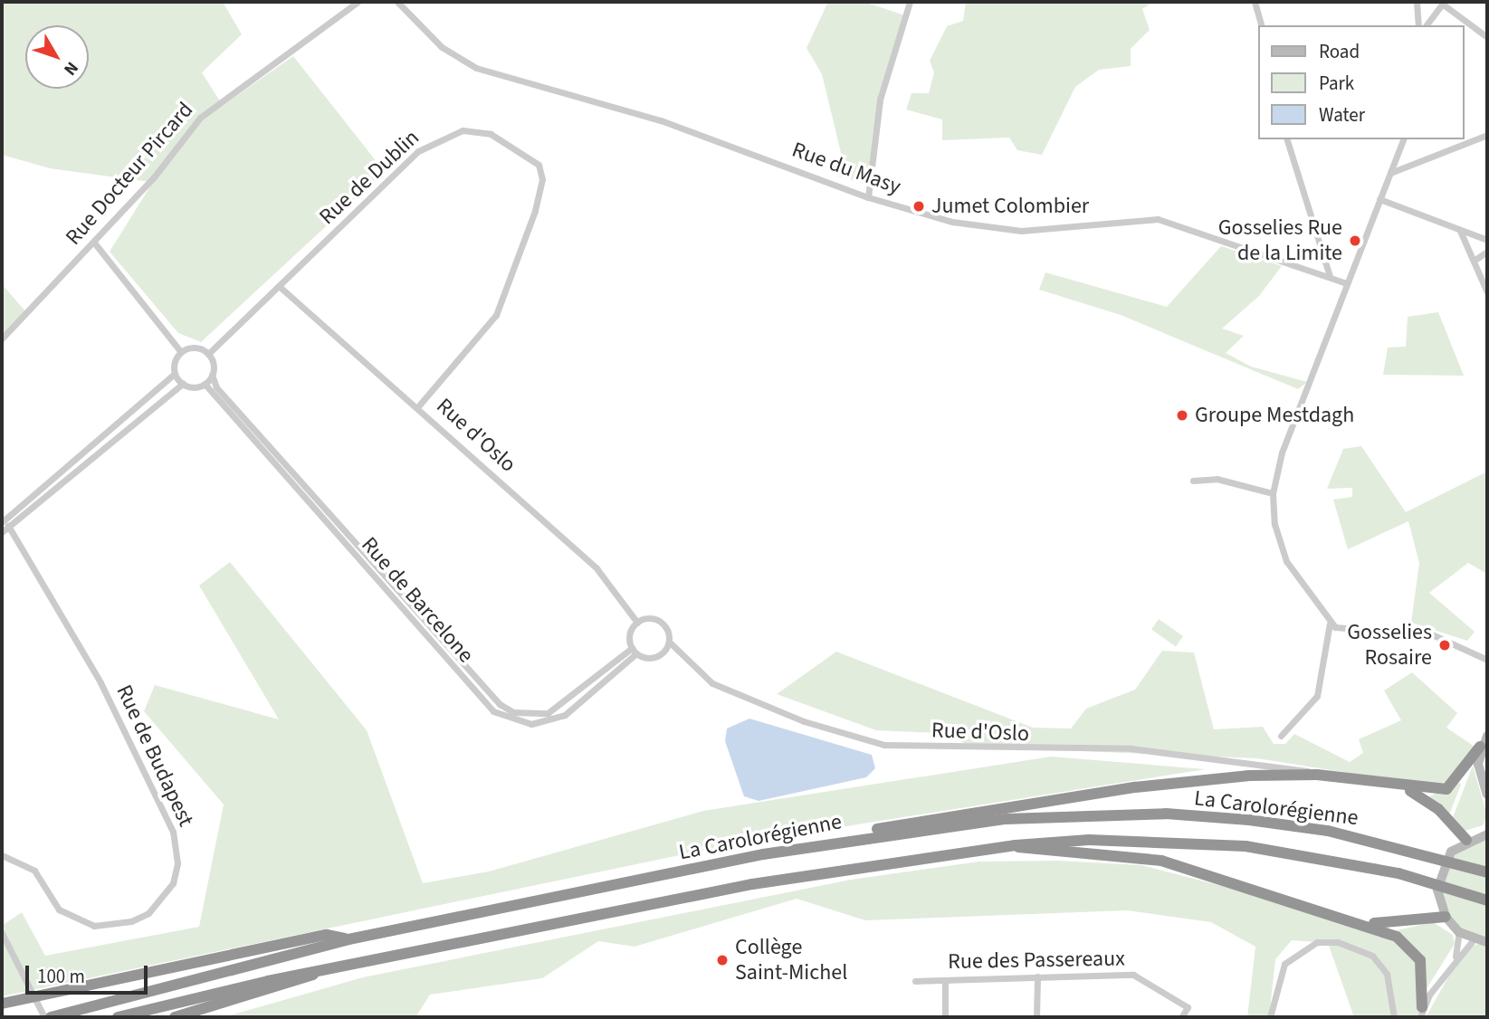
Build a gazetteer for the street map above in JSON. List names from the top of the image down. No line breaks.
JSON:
{"streets":{"highway":["La Carolorégienne"],"street":["Rue du Masy","Rue Docteur Pircard","Rue de Dublin","Rue d'Oslo","Rue de Barcelone","Rue de Budapest","Rue des Passereaux"]},"crossings":[["Rue de Dublin","Rue d'Oslo"],["Rue de Dublin","Rue de Barcelone"],["Rue d'Oslo","Rue de Barcelone"]],"places":["Jumet Colombier","Gosselies Rue de la Limite","Groupe Mestdagh","Gosselies Rosaire","Collège Saint-Michel"],"legend":["Road","Park","Water"],"scale_bar":"100 m","north":"bottom right"}
